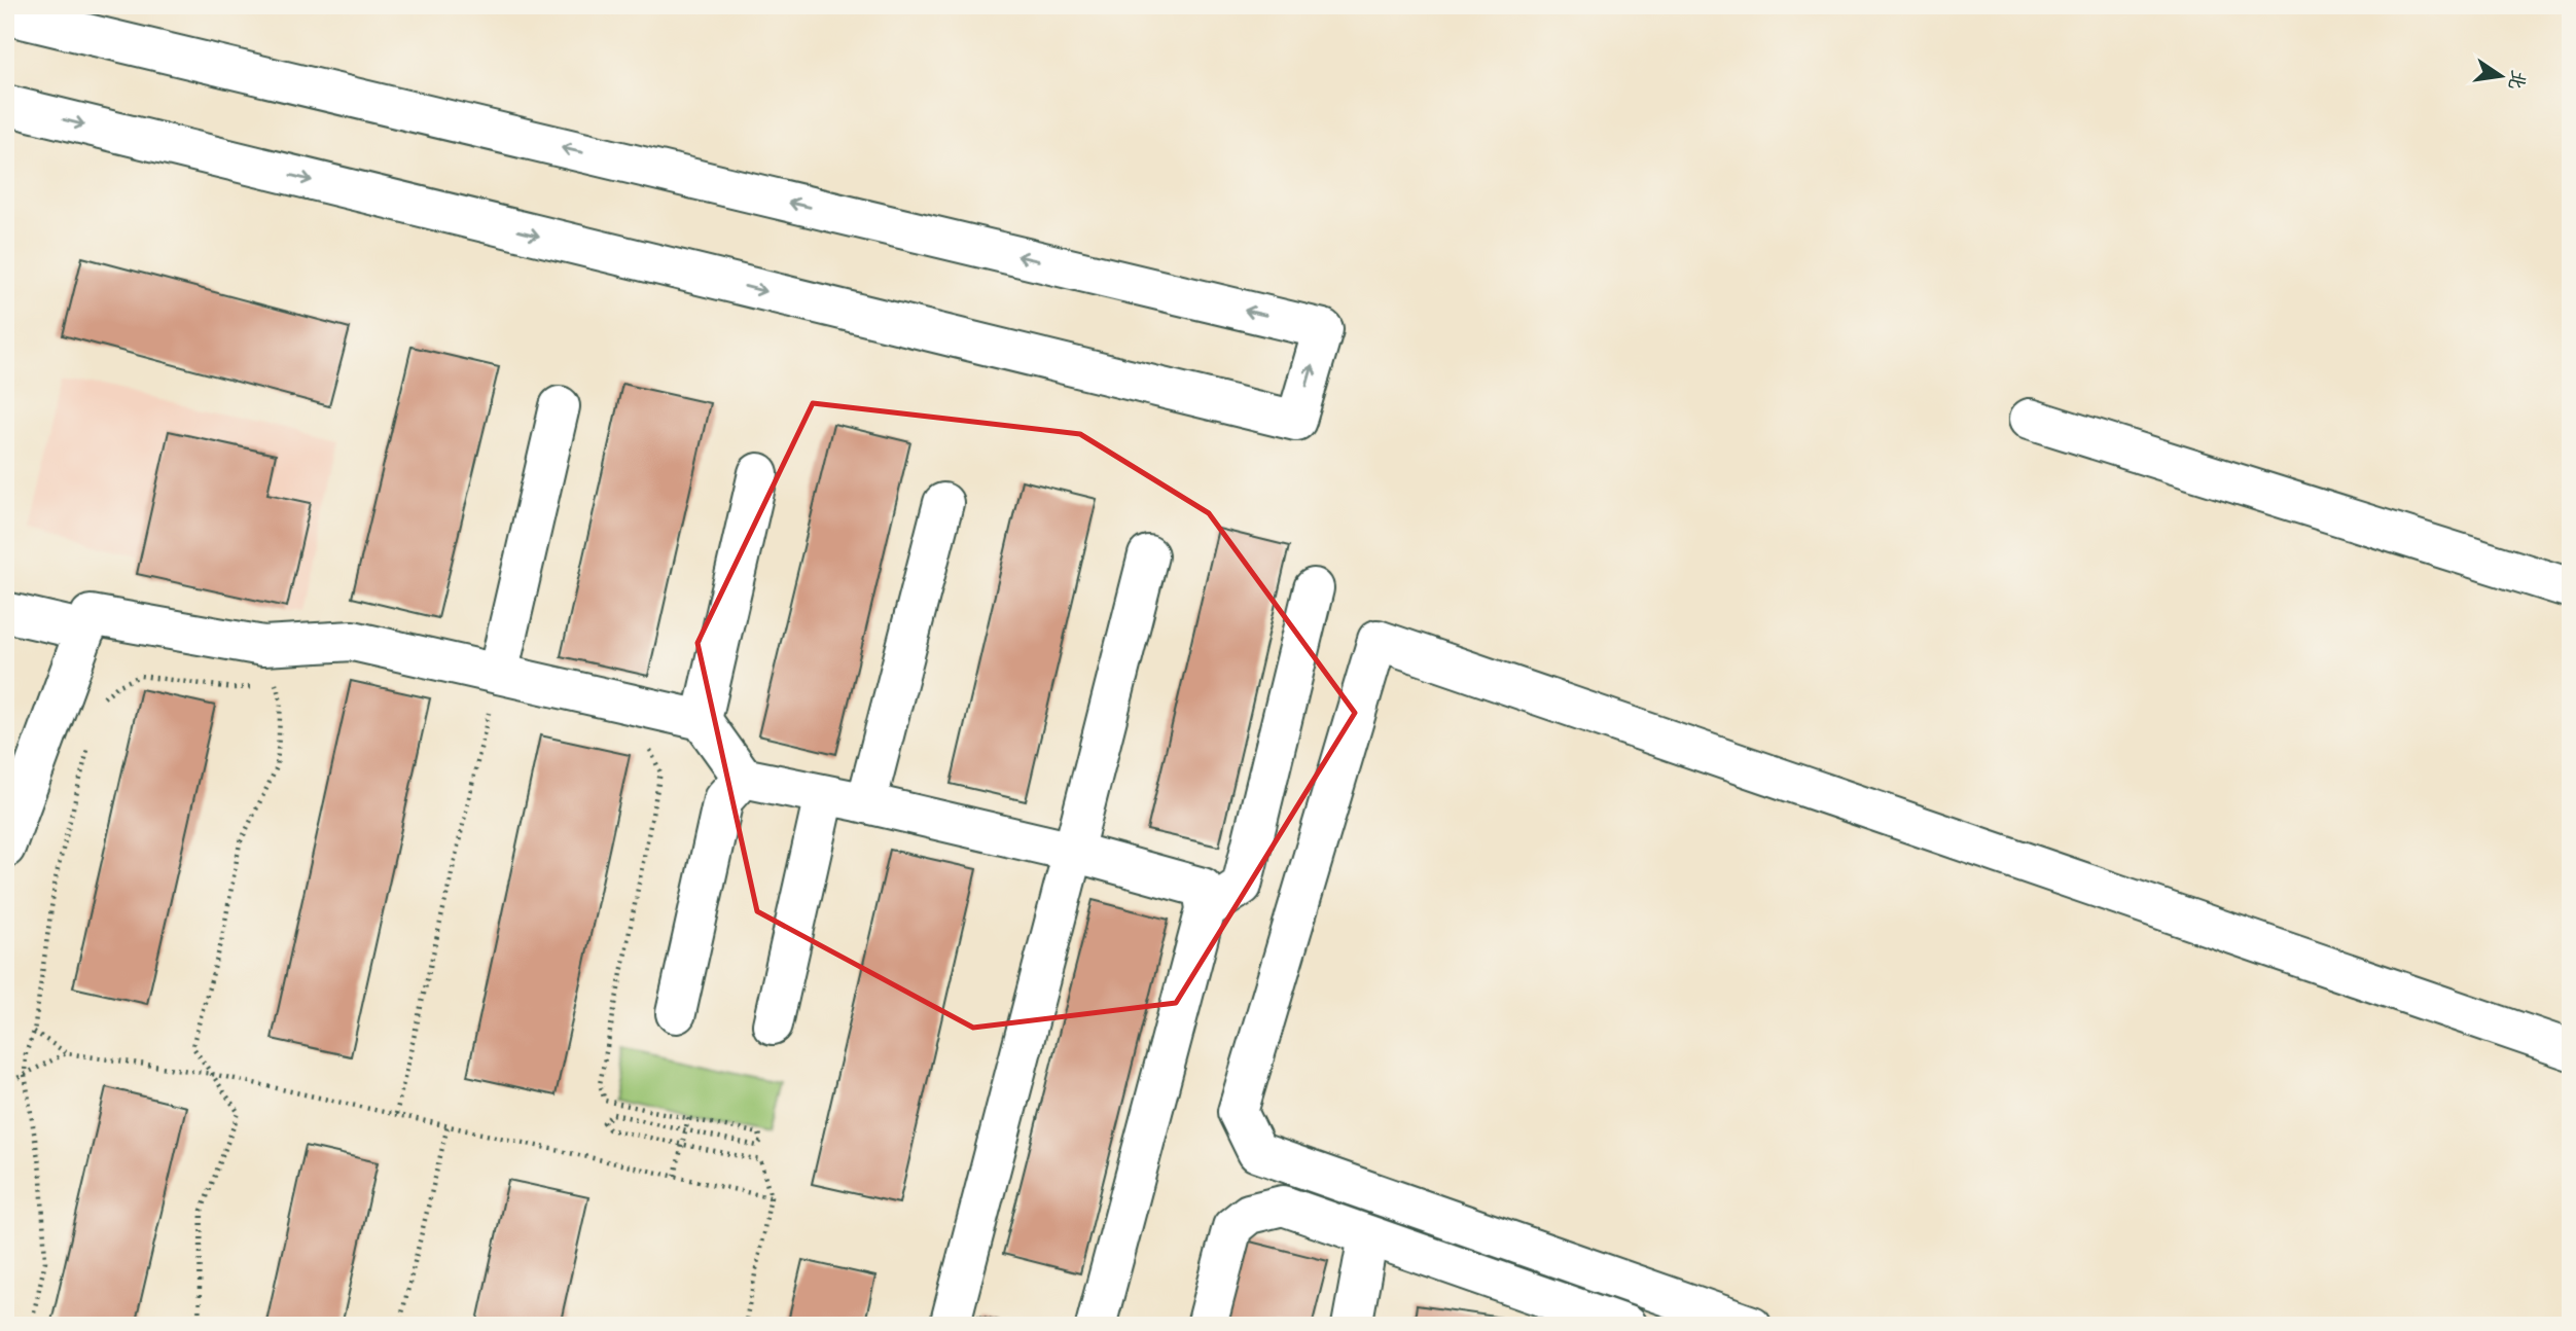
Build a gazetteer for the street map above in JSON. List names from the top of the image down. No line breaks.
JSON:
{"north":"right"}
